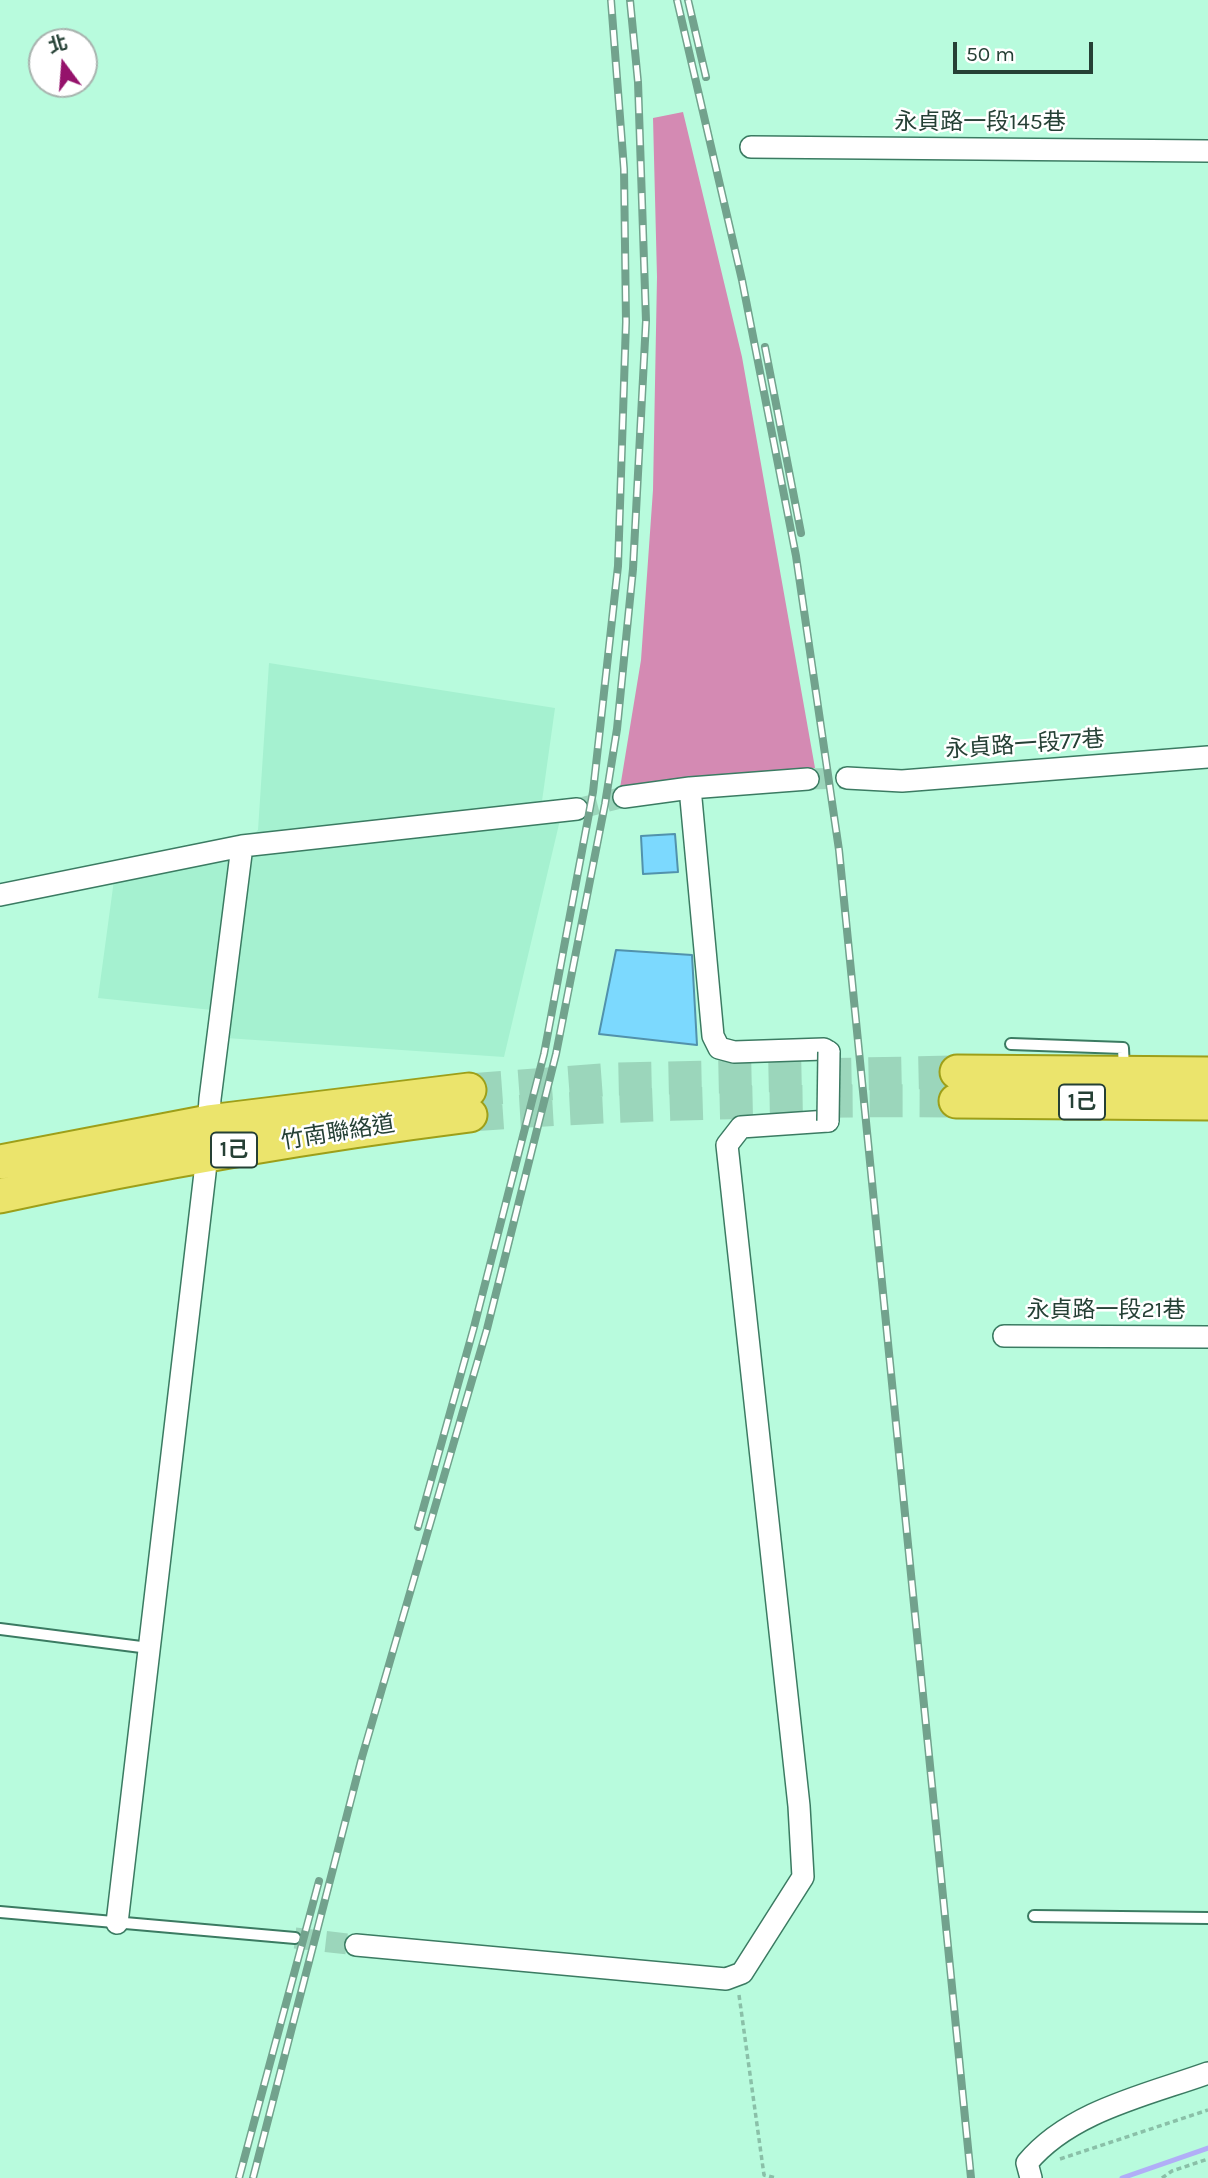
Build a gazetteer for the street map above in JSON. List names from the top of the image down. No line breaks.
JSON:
{"streets":{"main road":["1己","竹南聯絡道"],"street":["永貞路一段145巷","永貞路一段77巷","永貞路一段21巷"]},"scale_bar":"50 m","north":"top"}
